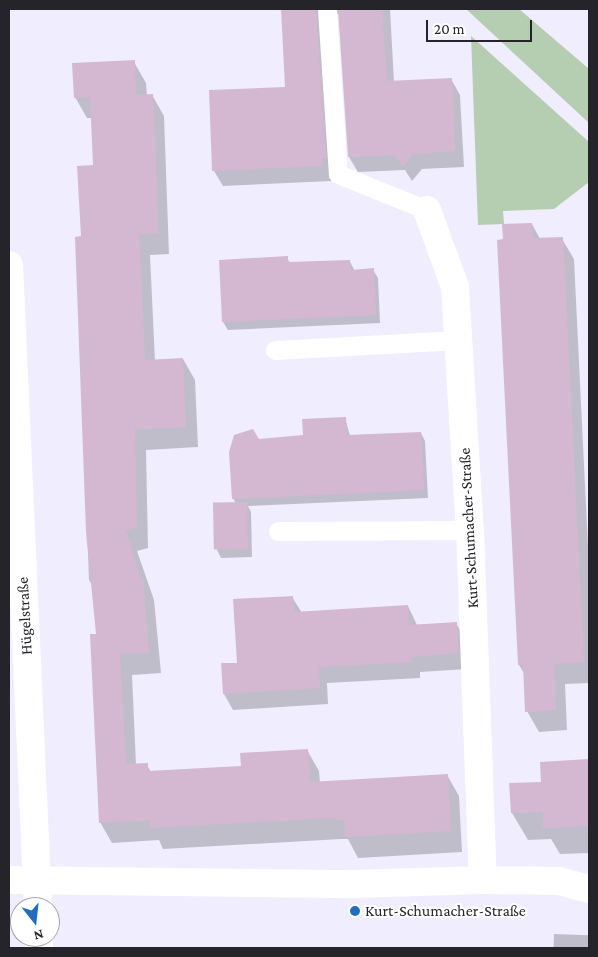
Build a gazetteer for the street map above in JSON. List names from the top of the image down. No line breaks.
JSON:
{"streets":{"street":["Kurt-Schumacher-Straße","Hügelstraße"]},"places":["Kurt-Schumacher-Straße"],"scale_bar":"20 m","north":"bottom"}
